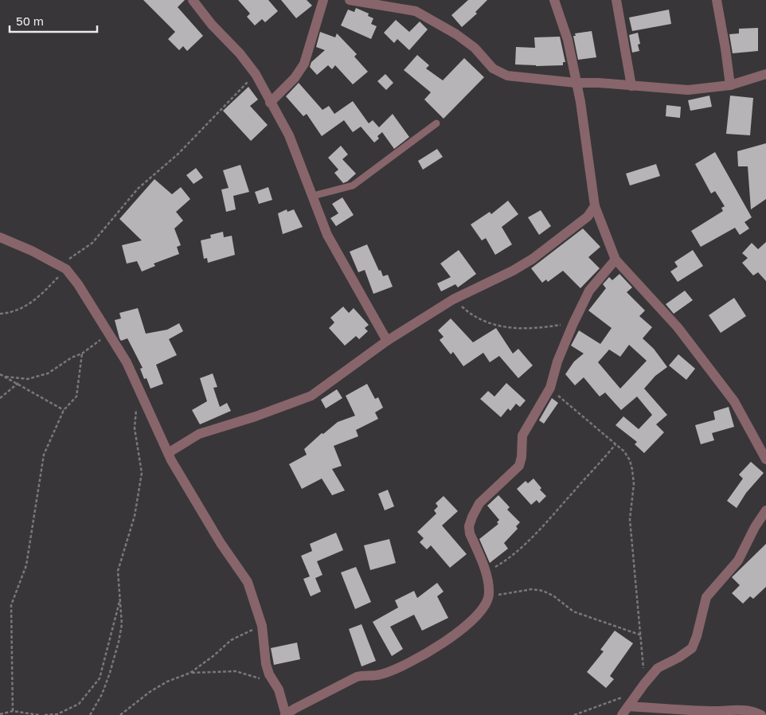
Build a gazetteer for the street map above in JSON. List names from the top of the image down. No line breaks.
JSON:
{"scale_bar":"50 m"}
